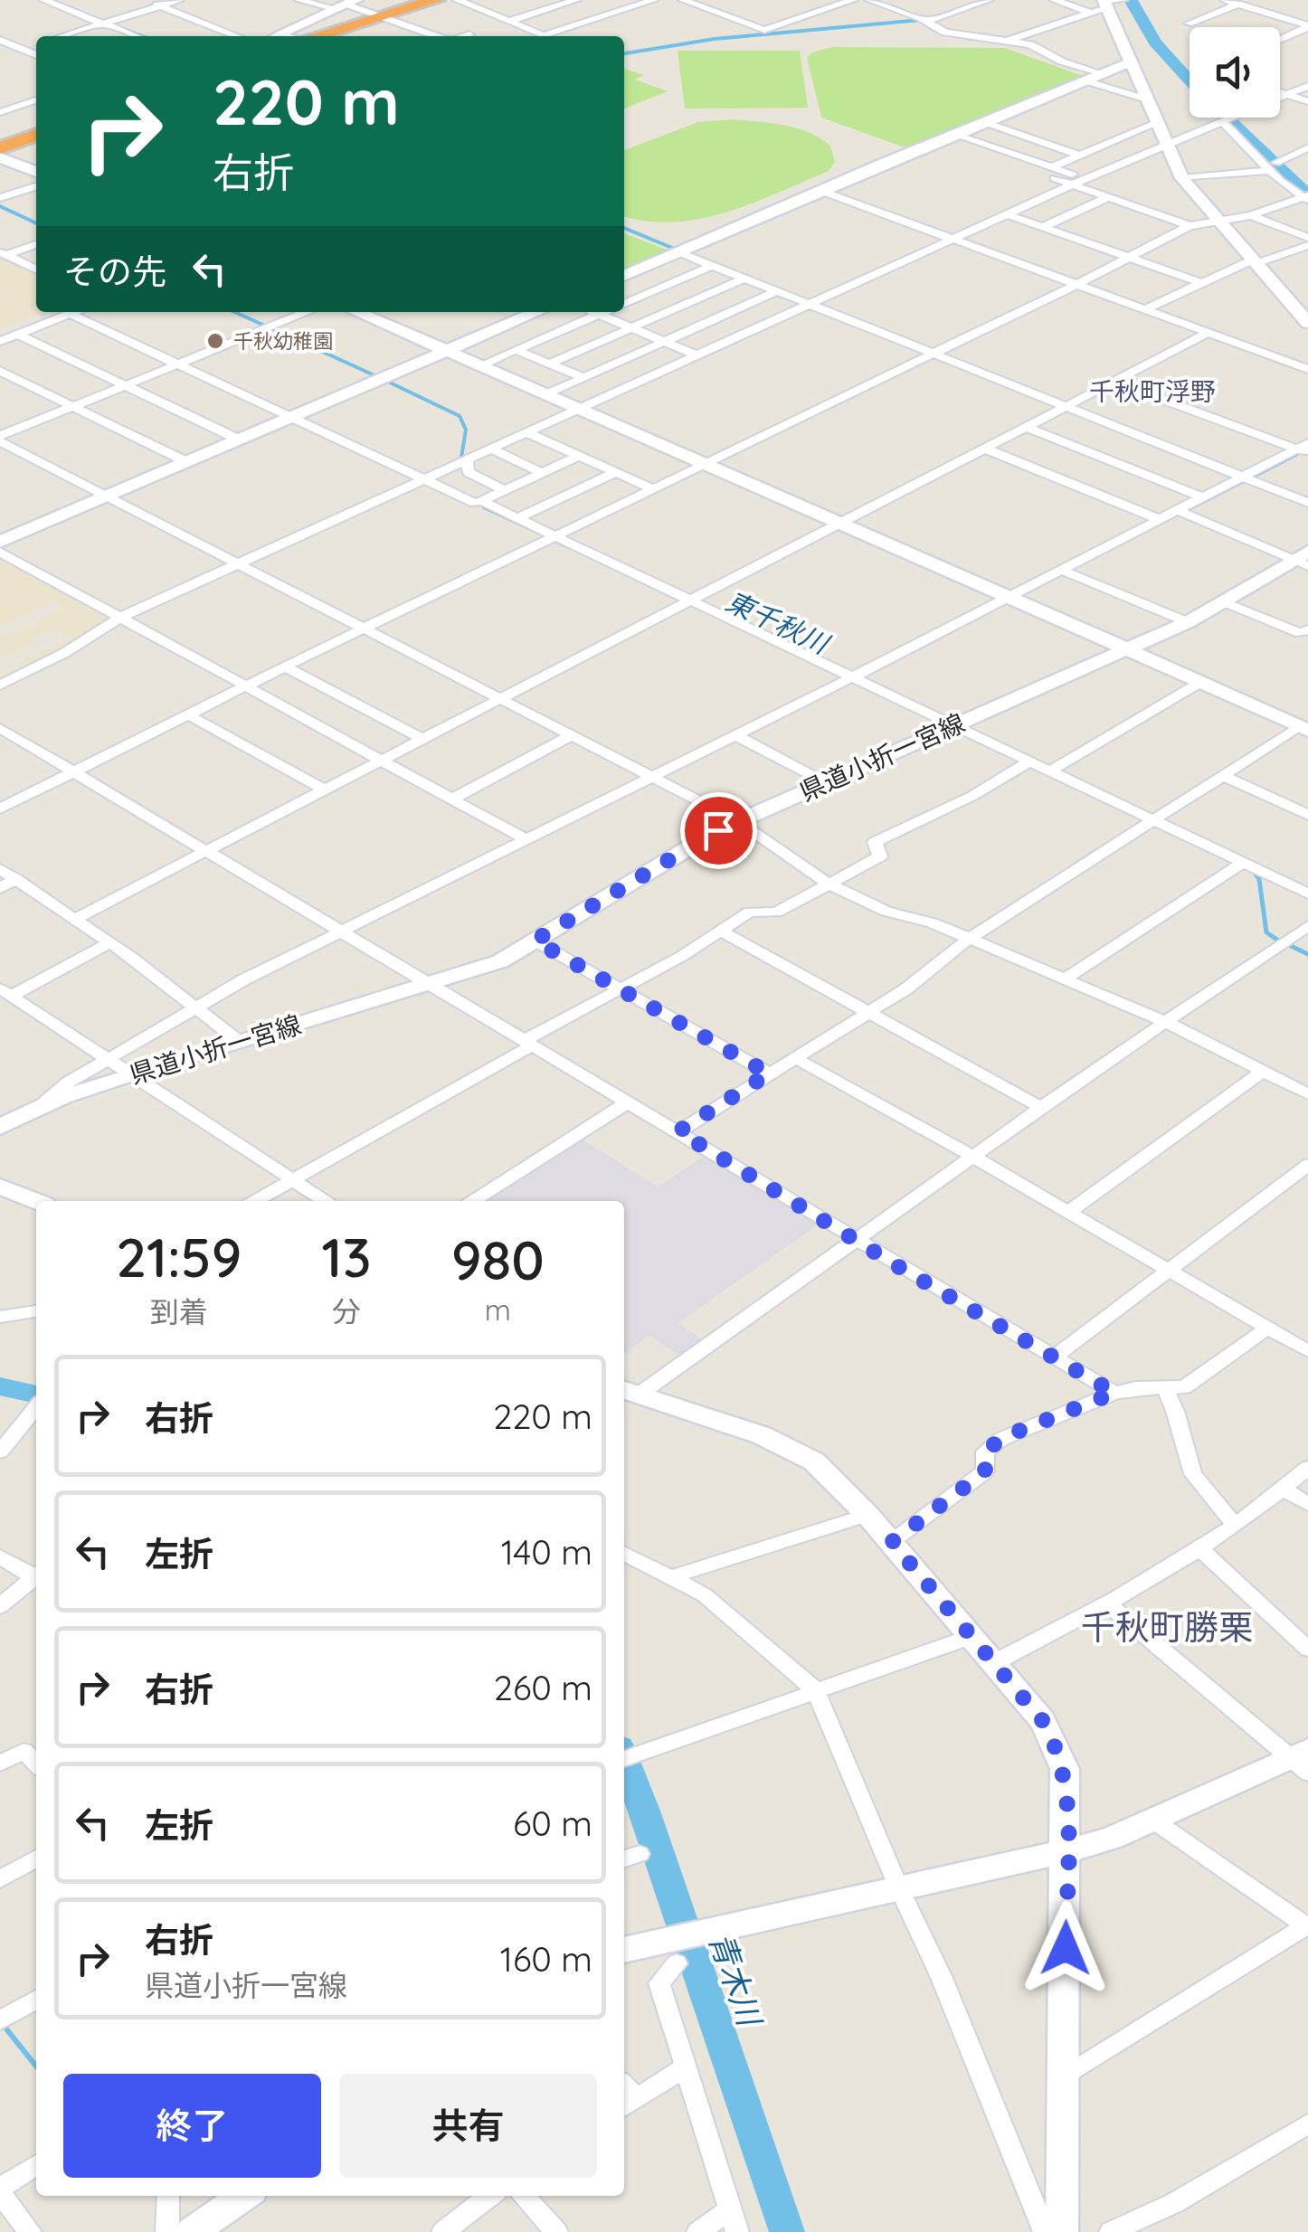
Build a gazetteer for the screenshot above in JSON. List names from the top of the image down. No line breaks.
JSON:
{"streets":{"street":["県道小折一宮線"]},"districts":["千秋町浮野","千秋町勝栗"],"water":["東千秋川","青木川"],"places":["千秋幼稚園"],"page":{"turn":["220 m","右折"],"then":"その先","eta":["21:59","到着","13","分","980","m"],"list":[{"name":"右折","value":"220 m"},{"name":"左折","value":"140 m"},{"name":"右折","value":"260 m"},{"name":"左折","value":"60 m"},{"name":"右折","note":"県道小折一宮線","value":"160 m"}],"buttons":["終了","共有"]}}
